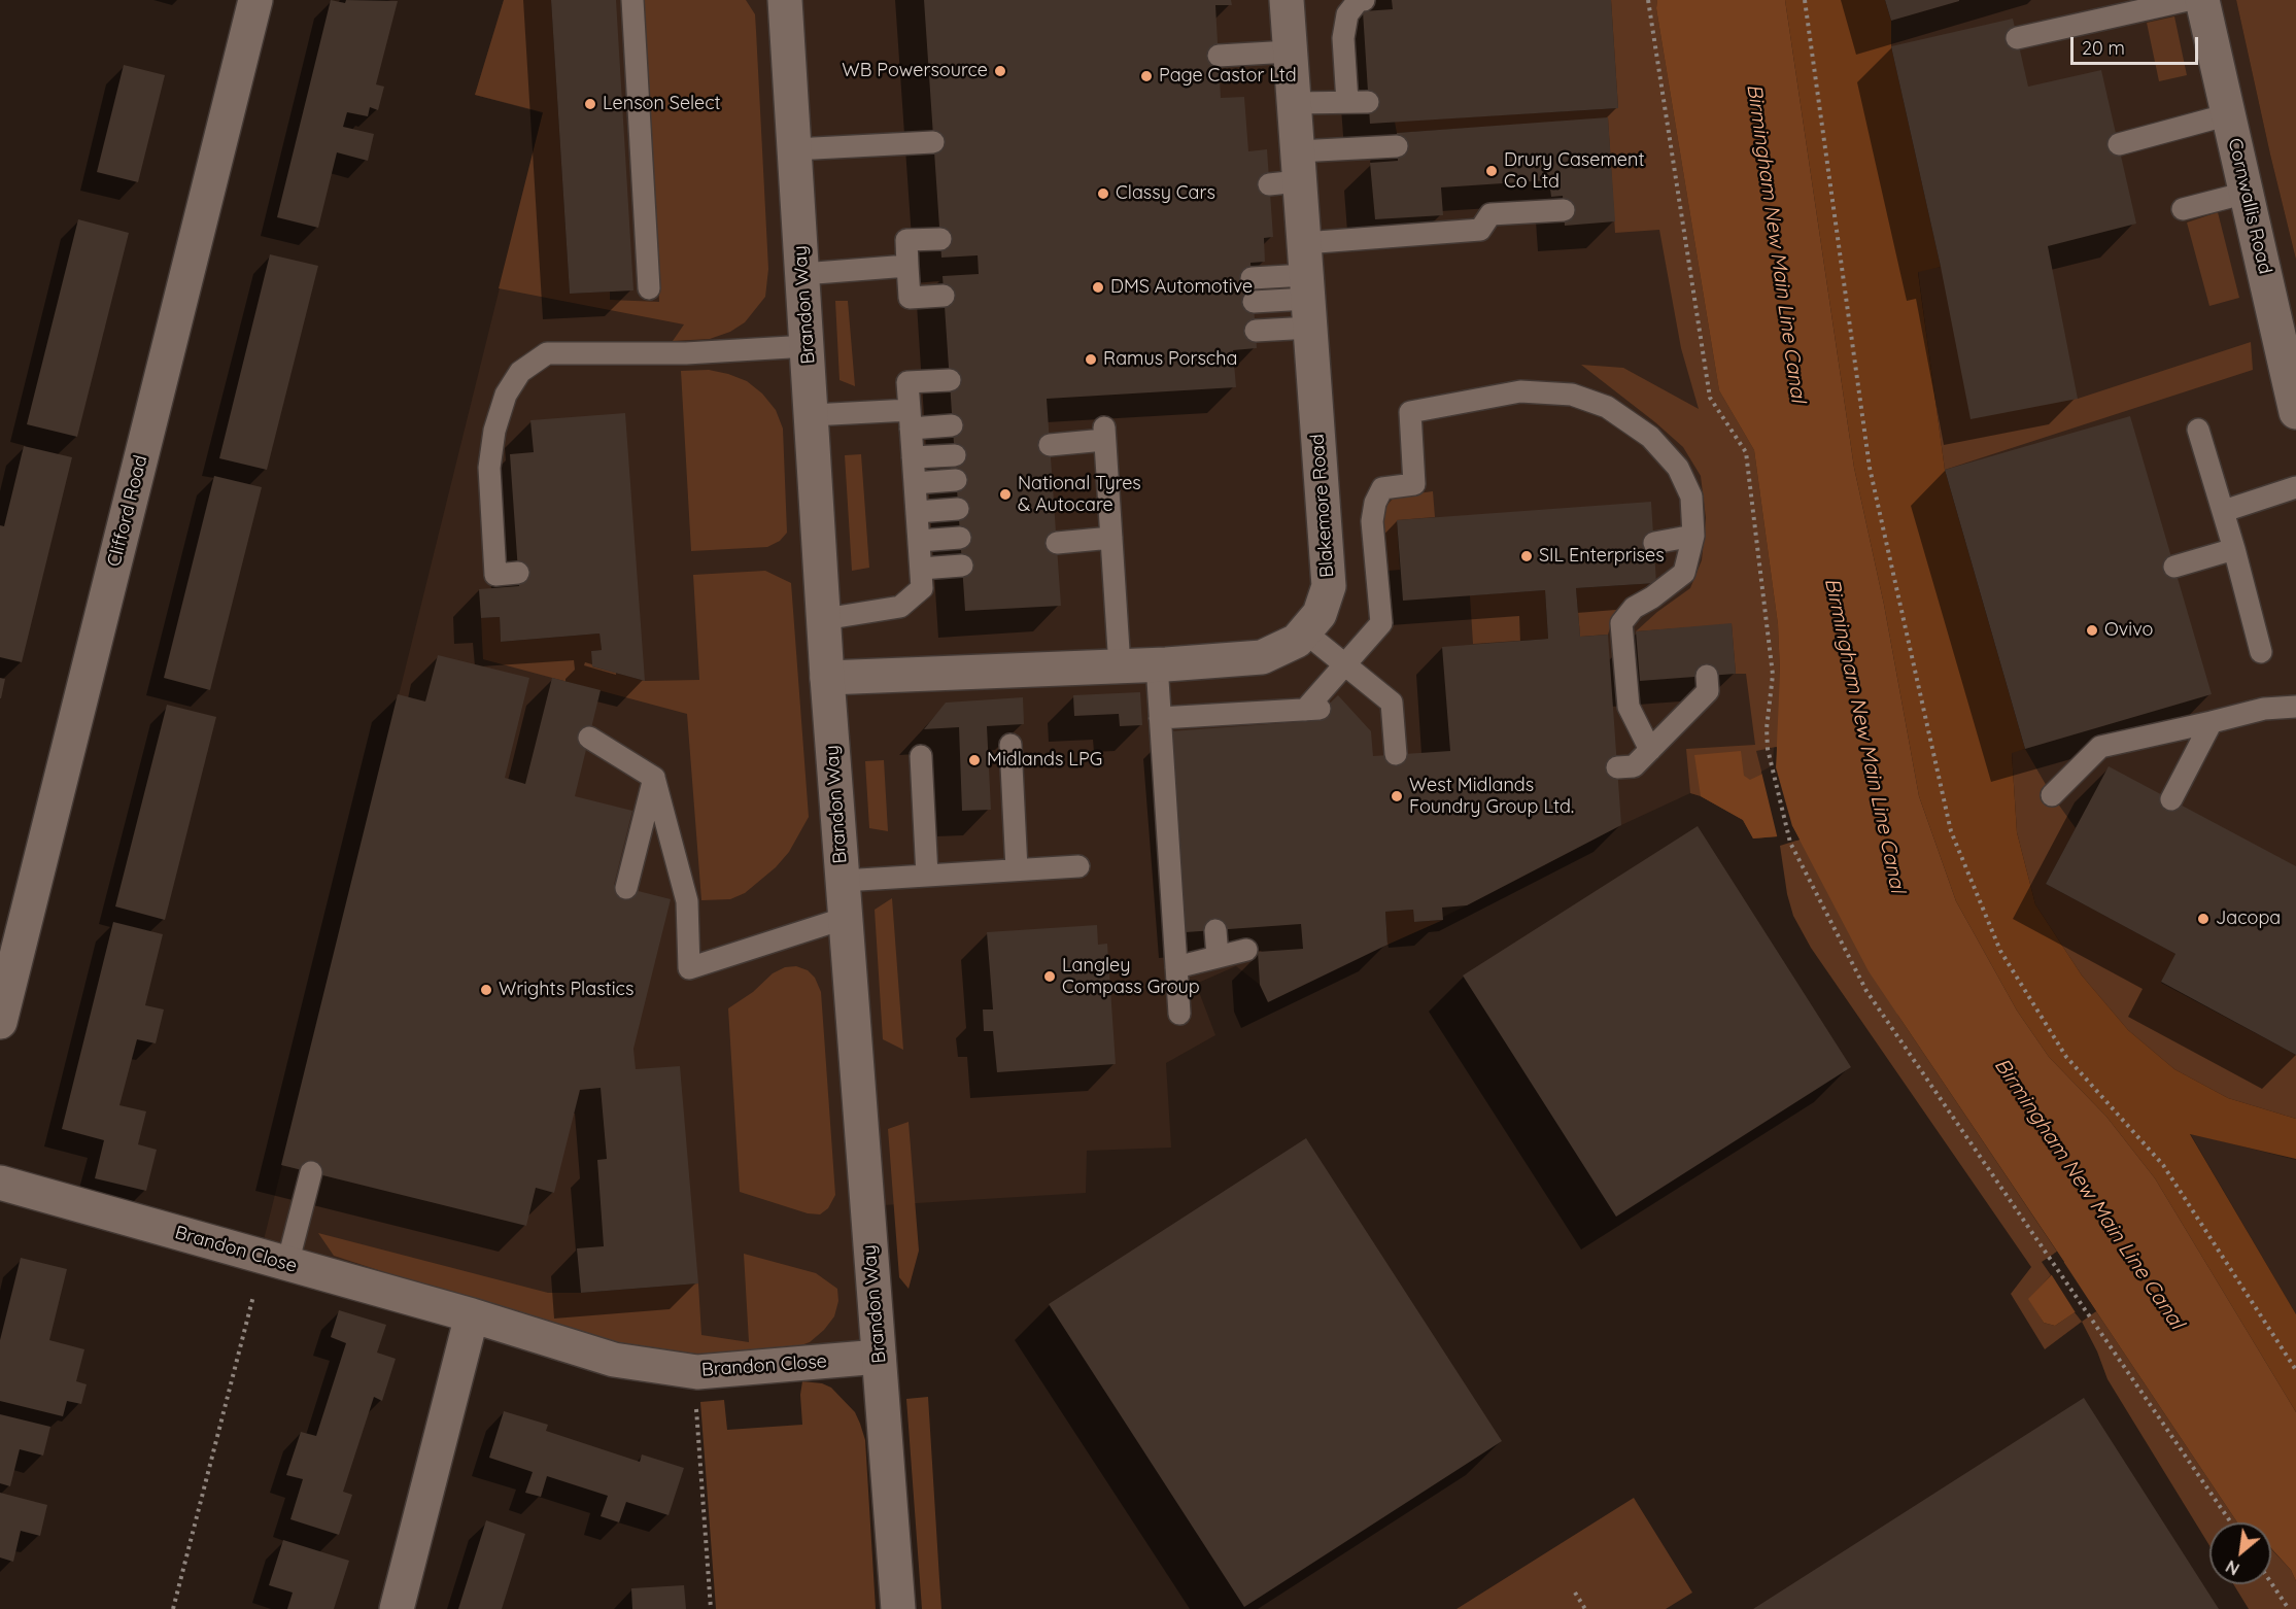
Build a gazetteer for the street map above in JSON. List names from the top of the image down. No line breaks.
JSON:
{"streets":{"street":["Cornwallis Road","Brandon Way","Blakemore Road","Clifford Road","Brandon Close"]},"crossings":[["Brandon Way","Blakemore Road"],["Brandon Way","Brandon Close"]],"water":["Birmingham New Main Line Canal"],"places":["WB Powersource","Page Castor Ltd","Lenson Select","Drury Casement Co Ltd","Classy Cars","DMS Automotive","Ramus Porscha","National Tyres & Autocare","SIL Enterprises","Ovivo","Midlands LPG","West Midlands Foundry Group Ltd.","Jacopa","Langley Compass Group","Wrights Plastics"],"scale_bar":"20 m","north":"bottom left"}
